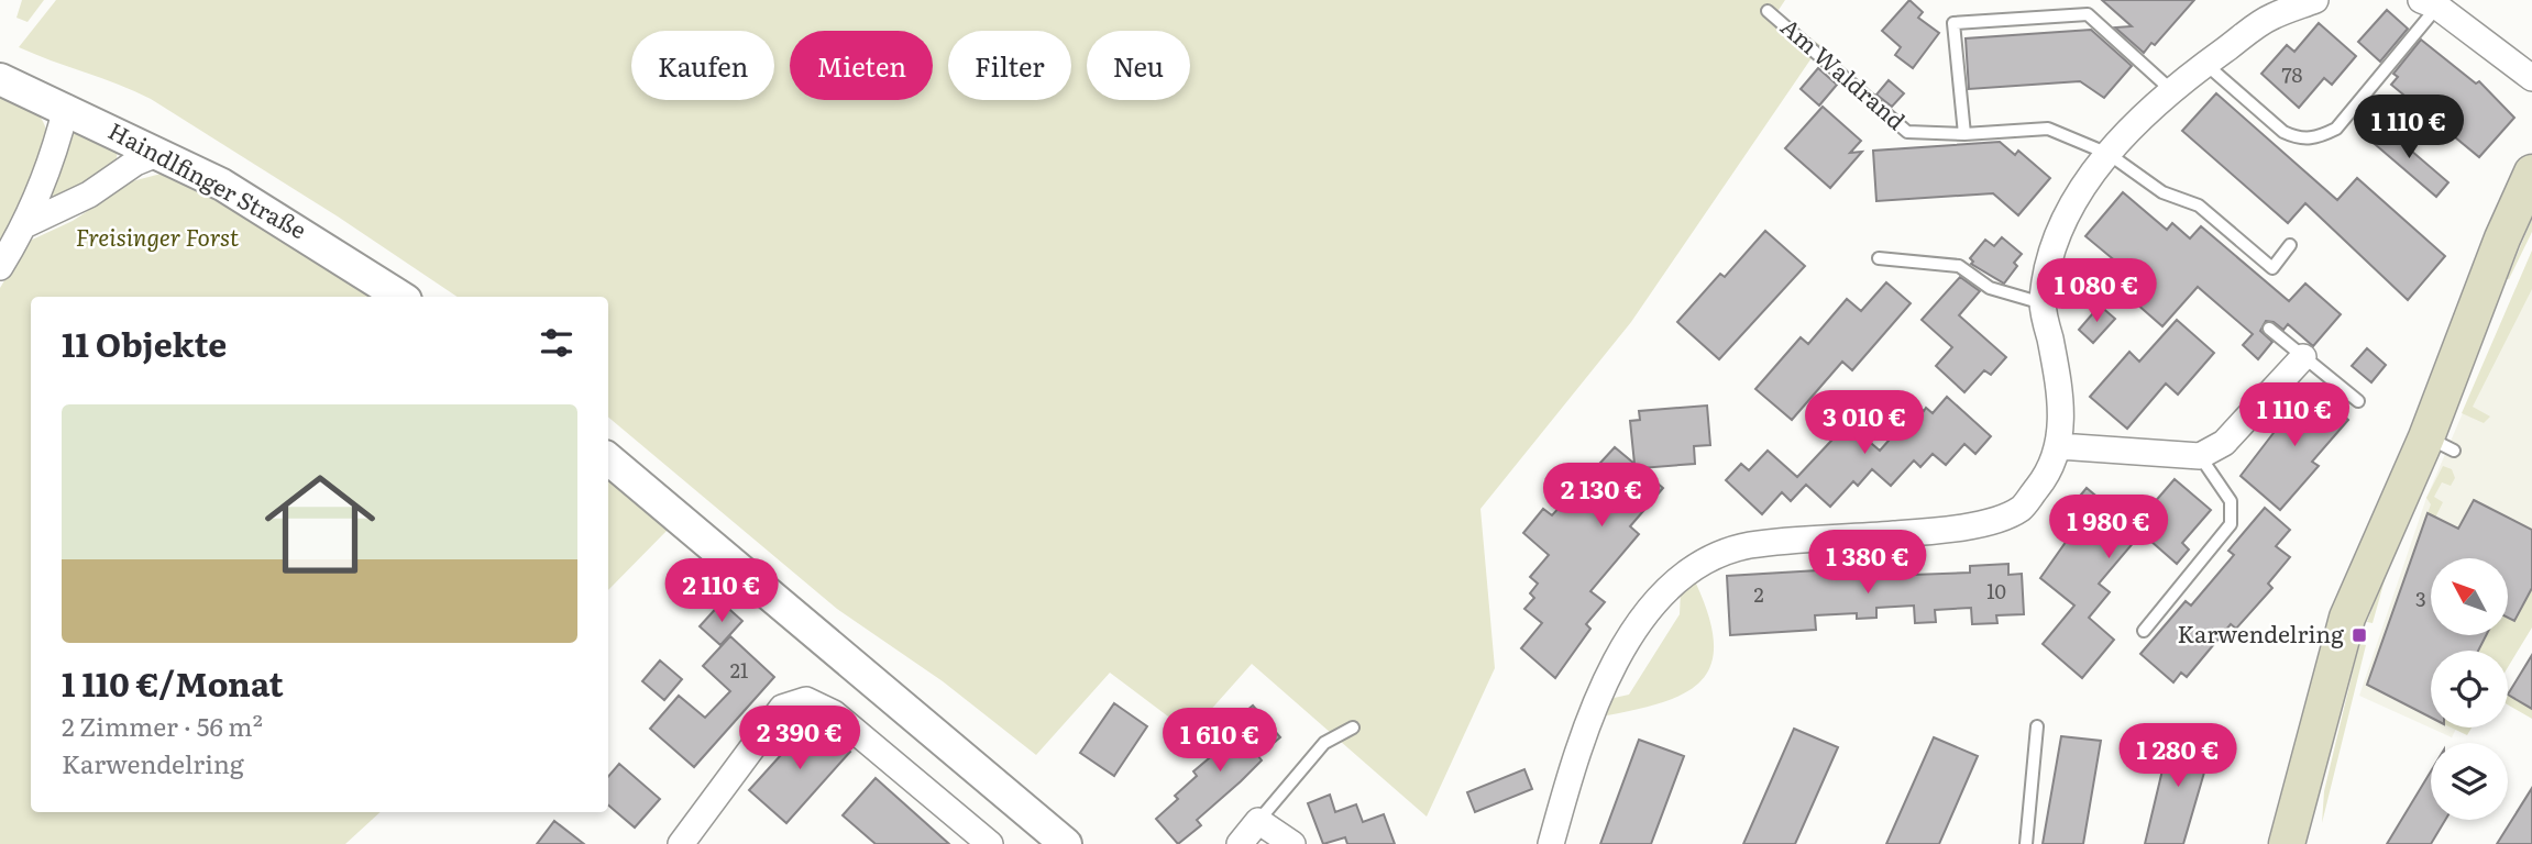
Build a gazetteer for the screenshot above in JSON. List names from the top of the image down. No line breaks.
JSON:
{"streets":{"street":["Haindlfinger Straße"],"lane":["Am Waldrand"]},"parks":["Freisinger Forst"],"places":{"transit":["Karwendelring"]},"house_numbers":["78","10","2","3","21"],"north":"top left","page":{"chip":["Kaufen","Mieten","Filter","Neu"],"price":["1 110 €","1 080 €","1 110 €","3 010 €","2 130 €","1 980 €","1 380 €","2 110 €","2 390 €","1 610 €","1 280 €"],"heading":"11 Objekte","list":[{"name":"1 110 €/Monat","note":"2 Zimmer · 56 m² · Karwendelring"}]}}
